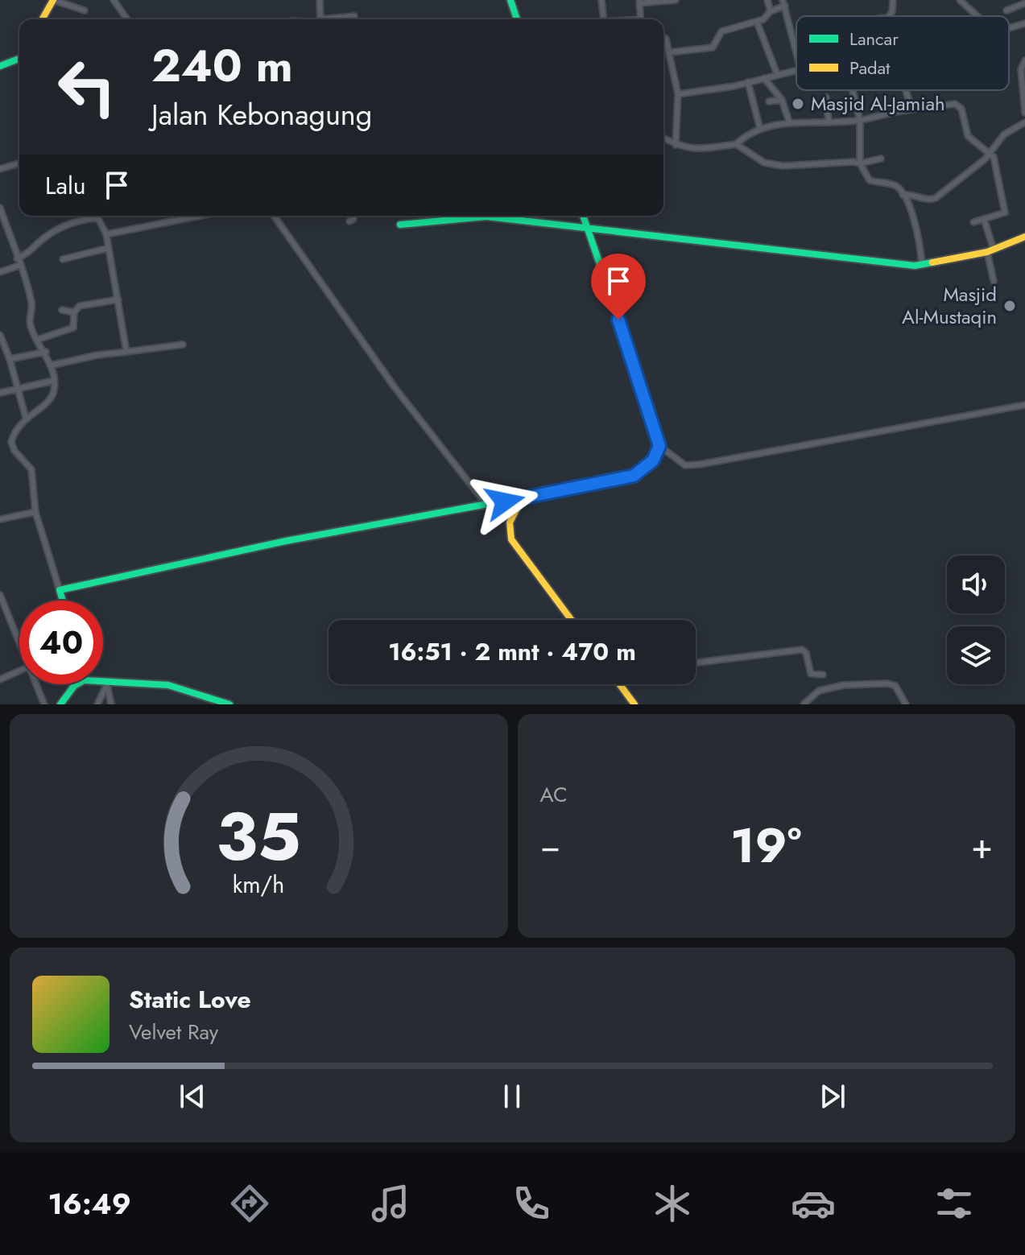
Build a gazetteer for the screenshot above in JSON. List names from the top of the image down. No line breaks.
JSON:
{"places":["Masjid Al-Jamiah","Masjid Al-Mustaqin"],"legend":["Lancar","Padat"],"page":{"turn":["240 m","Jalan Kebonagung"],"then":"Lalu","limit":"40","trip":"16:51 · 2 mnt · 470 m","tile":"AC","heat":["−","19°","+"],"song":["Static Love","Velvet Ray"],"tabs":"16:49","gauge":["35","km/h"]}}
